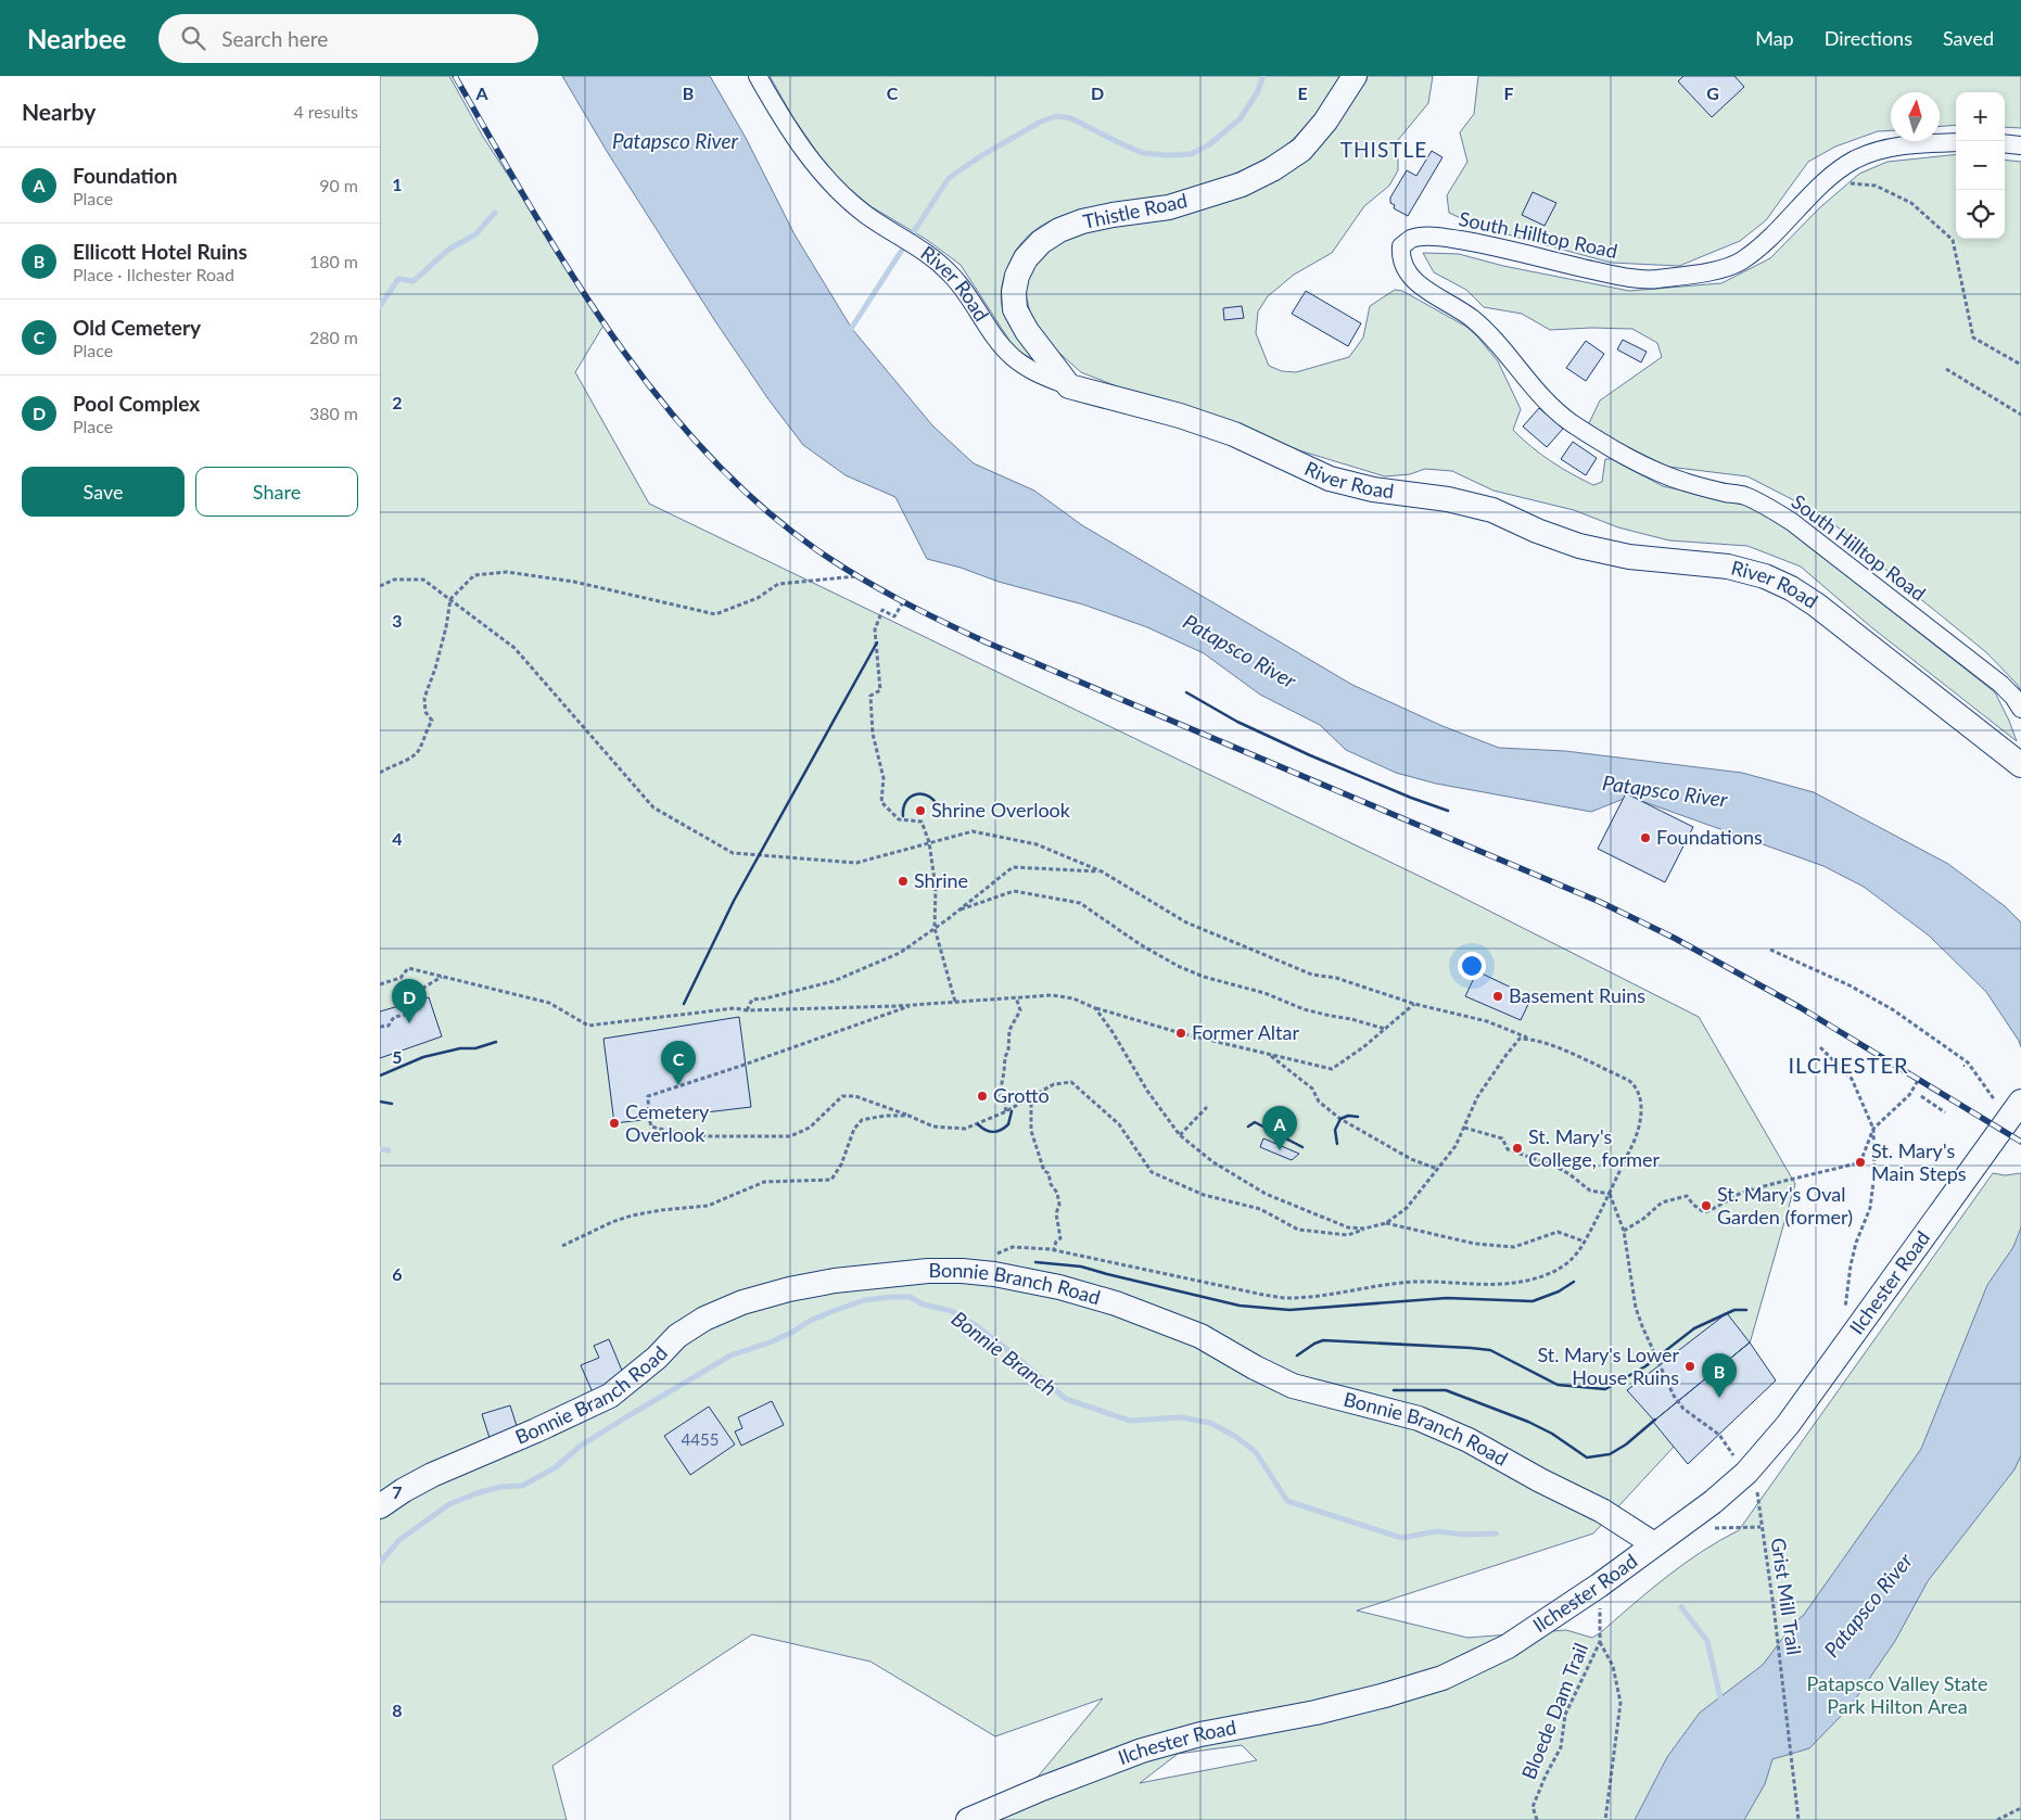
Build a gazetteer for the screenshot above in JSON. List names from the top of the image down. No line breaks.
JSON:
{"streets":{"street":["Thistle Road","South Hilltop Road","River Road","Ilchester Road","Bonnie Branch Road"],"path":["Grist Mill Trail","Bloede Dam Trail"]},"crossings":[["Thistle Road","River Road"],["Ilchester Road","Bonnie Branch Road"],["Ilchester Road","Grist Mill Trail"],["Ilchester Road","Bloede Dam Trail"]],"districts":["THISTLE","ILCHESTER"],"water":["Patapsco River","Bonnie Branch"],"parks":["Patapsco Valley State Park Hilton Area"],"places":["Shrine Overlook","Foundations","Shrine","Basement Ruins","Former Altar","Grotto","Cemetery Overlook","St. Mary's College, former","St. Mary's Main Steps","St. Mary's Oval Garden (former)","St. Mary's Lower House Ruins"],"house_numbers":["4455"],"north":"top","page":{"header":"Nearbee","search":"Search here","nav":["Map","Directions","Saved"],"heading":["Nearby","4 results"],"map_buttons":["+","−"],"list":[{"mark":"A","name":"Foundation","note":"Place","value":"90 m"},{"mark":"B","name":"Ellicott Hotel Ruins","note":"Place · Ilchester Road","value":"180 m"},{"mark":"C","name":"Old Cemetery","note":"Place","value":"280 m"},{"mark":"D","name":"Pool Complex","note":"Place","value":"380 m"}],"buttons":["Save","Share"],"pins":["D","C","A","B"]},"grid":{"columns":["A","B","C","D","E","F","G"],"rows":["1","2","3","4","5","6","7","8"]}}
